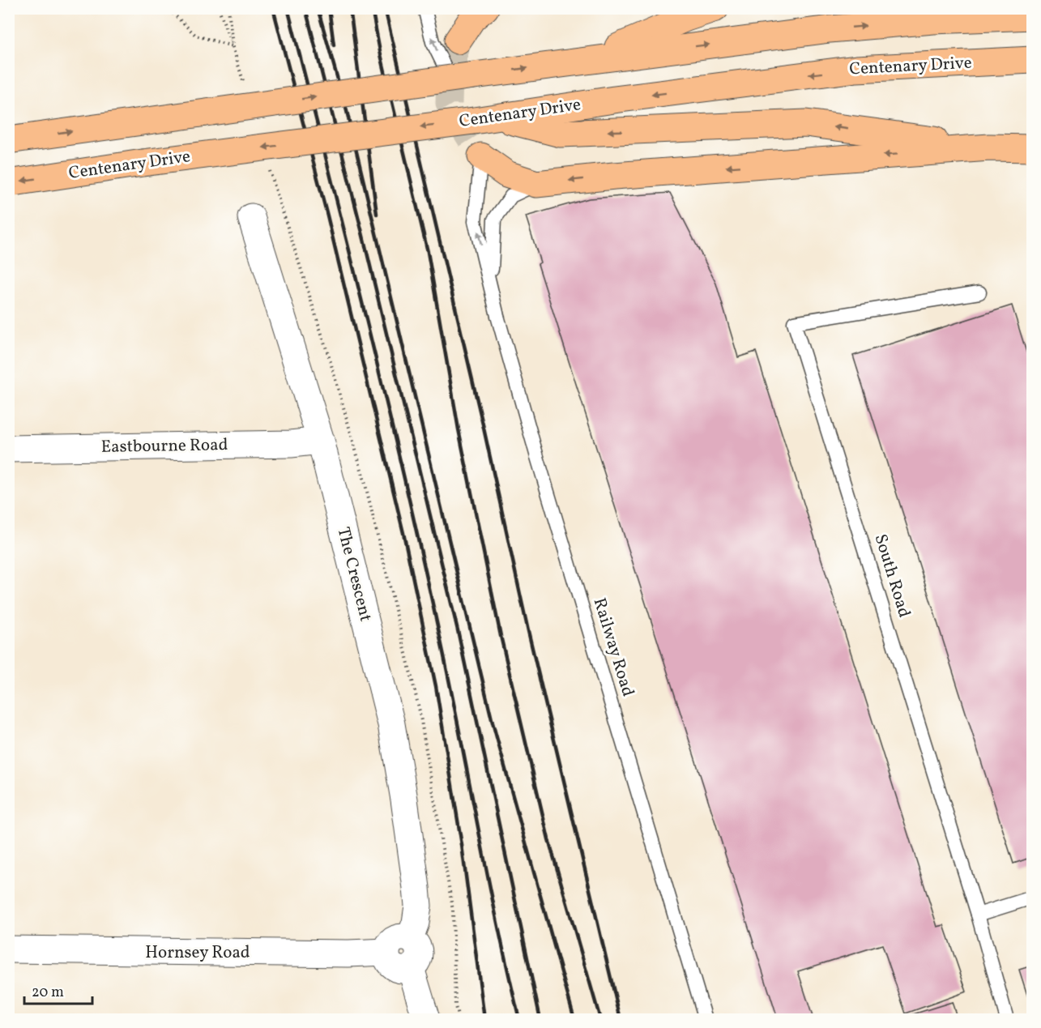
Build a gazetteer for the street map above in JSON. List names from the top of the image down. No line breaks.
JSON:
{"streets":{"highway":["Centenary Drive"],"street":["Eastbourne Road","The Crescent","Hornsey Road"],"lane":["South Road","Railway Road"]},"crossings":[["Eastbourne Road","The Crescent"],["The Crescent","Hornsey Road"]],"scale_bar":"20 m"}
